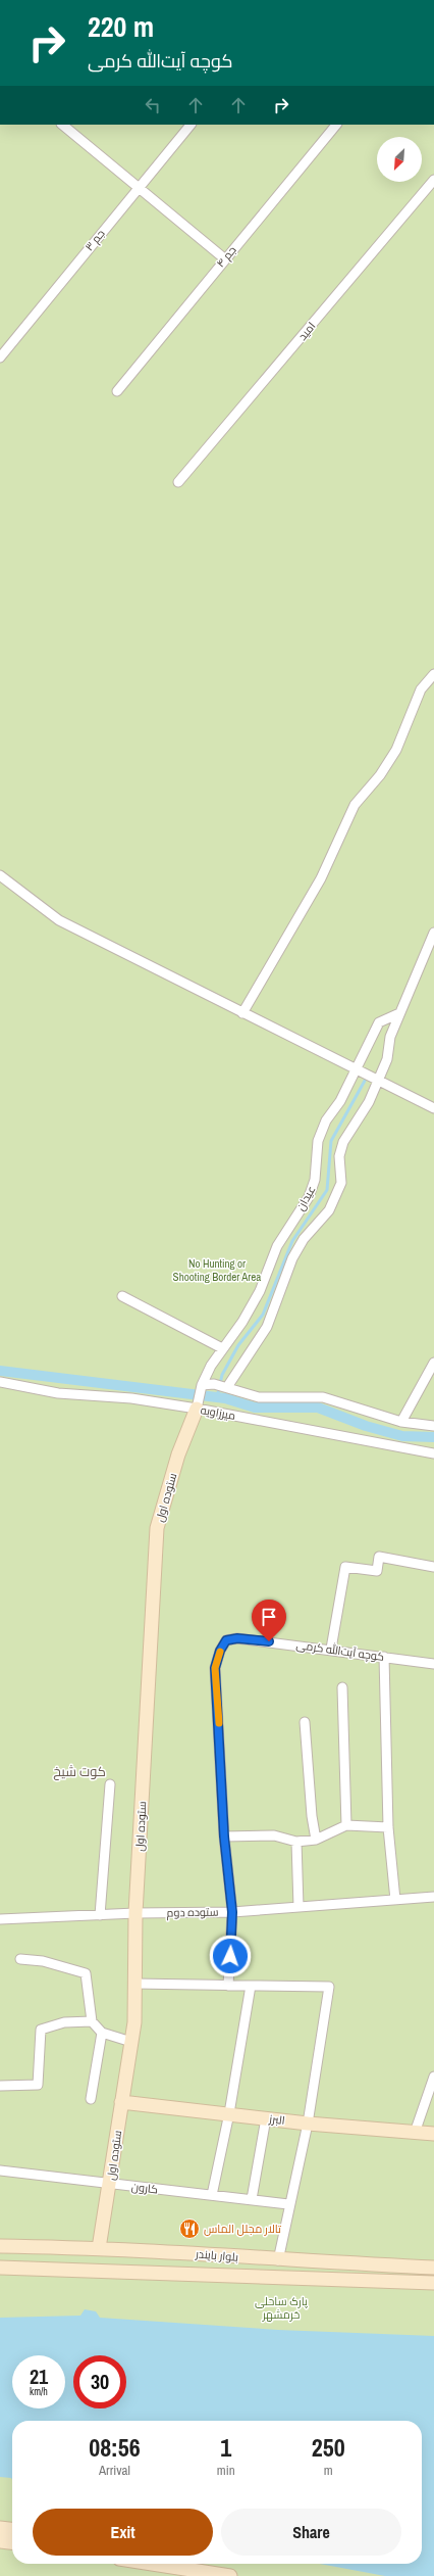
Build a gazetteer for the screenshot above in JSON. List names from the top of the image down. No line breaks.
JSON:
{"streets":{"street":["جم ۳","جم ۴","امید","عیدان","میرزاویه","ستوده اول","کوچه آیت‌الله کرمی","ستوده دوم","البرز","کارون","بلوار بایندر"]},"crossings":[["عیدان","میرزاویه"],["عیدان","ستوده اول"],["میرزاویه","ستوده اول"],["ستوده اول","ستوده دوم"],["ستوده اول","البرز"],["ستوده اول","کارون"],["ستوده اول","بلوار بایندر"],["کوچه آیت‌الله کرمی","ستوده دوم"]],"districts":["کوت شیخ"],"parks":["No Hunting or Shooting Border Area","پارک ساحلی خرمشهر"],"places":{"restaurant":["تالار مجلل الماس"]},"north":"bottom left","page":{"turn":["220 m","کوچه آیت‌الله کرمی"],"speed":"21 km/h","limit":"30","eta":["08:56","Arrival","1","min","250","m"],"buttons":["Exit","Share"]}}
